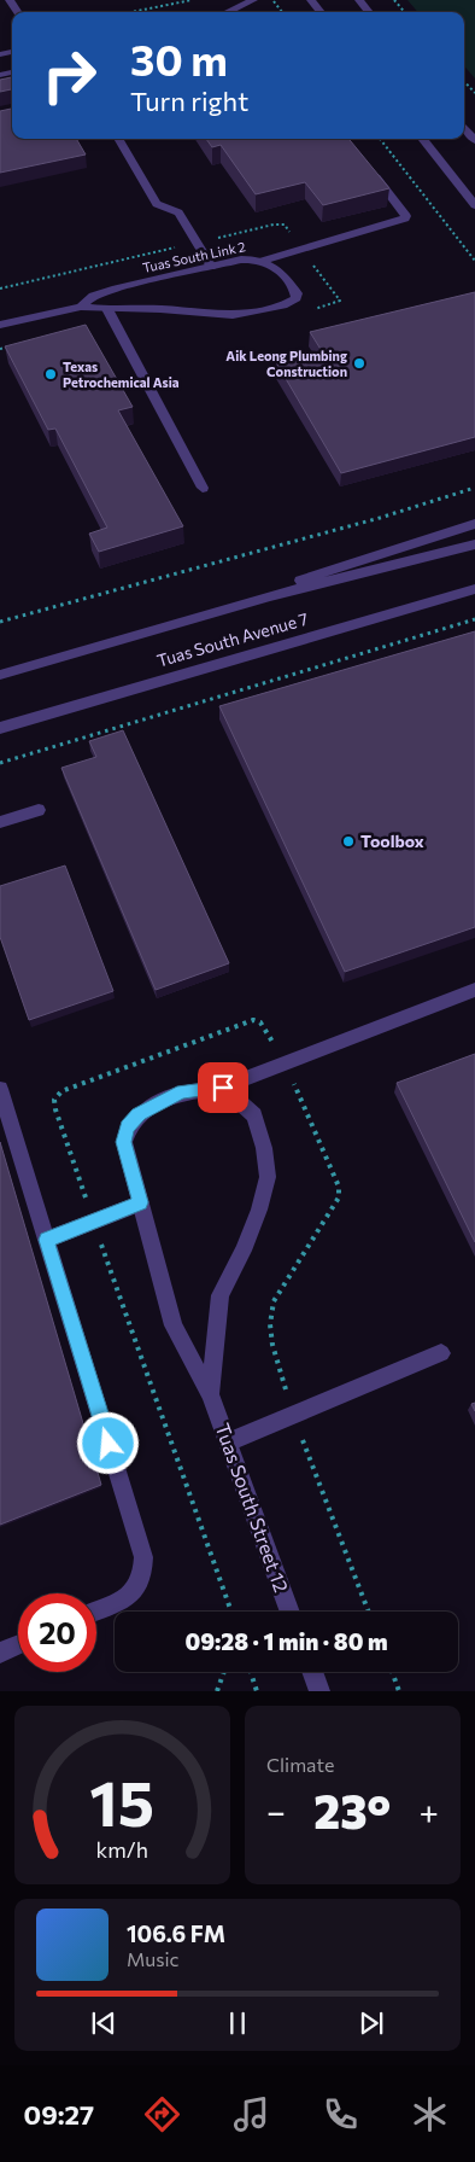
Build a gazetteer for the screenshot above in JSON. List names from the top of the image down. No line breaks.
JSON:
{"streets":{"street":["Tuas South Link 2","Tuas South Avenue 7","Tuas South Street 12"]},"places":["Aik Leong Plumbing Construction","Texas Petrochemical Asia","Toolbox"],"page":{"turn":["30 m","Turn right"],"limit":"20","trip":"09:28 · 1 min · 80 m","tile":"Climate","heat":["−","23°","+"],"song":["106.6 FM","Music"],"tabs":"09:27","gauge":["15","km/h"]}}
